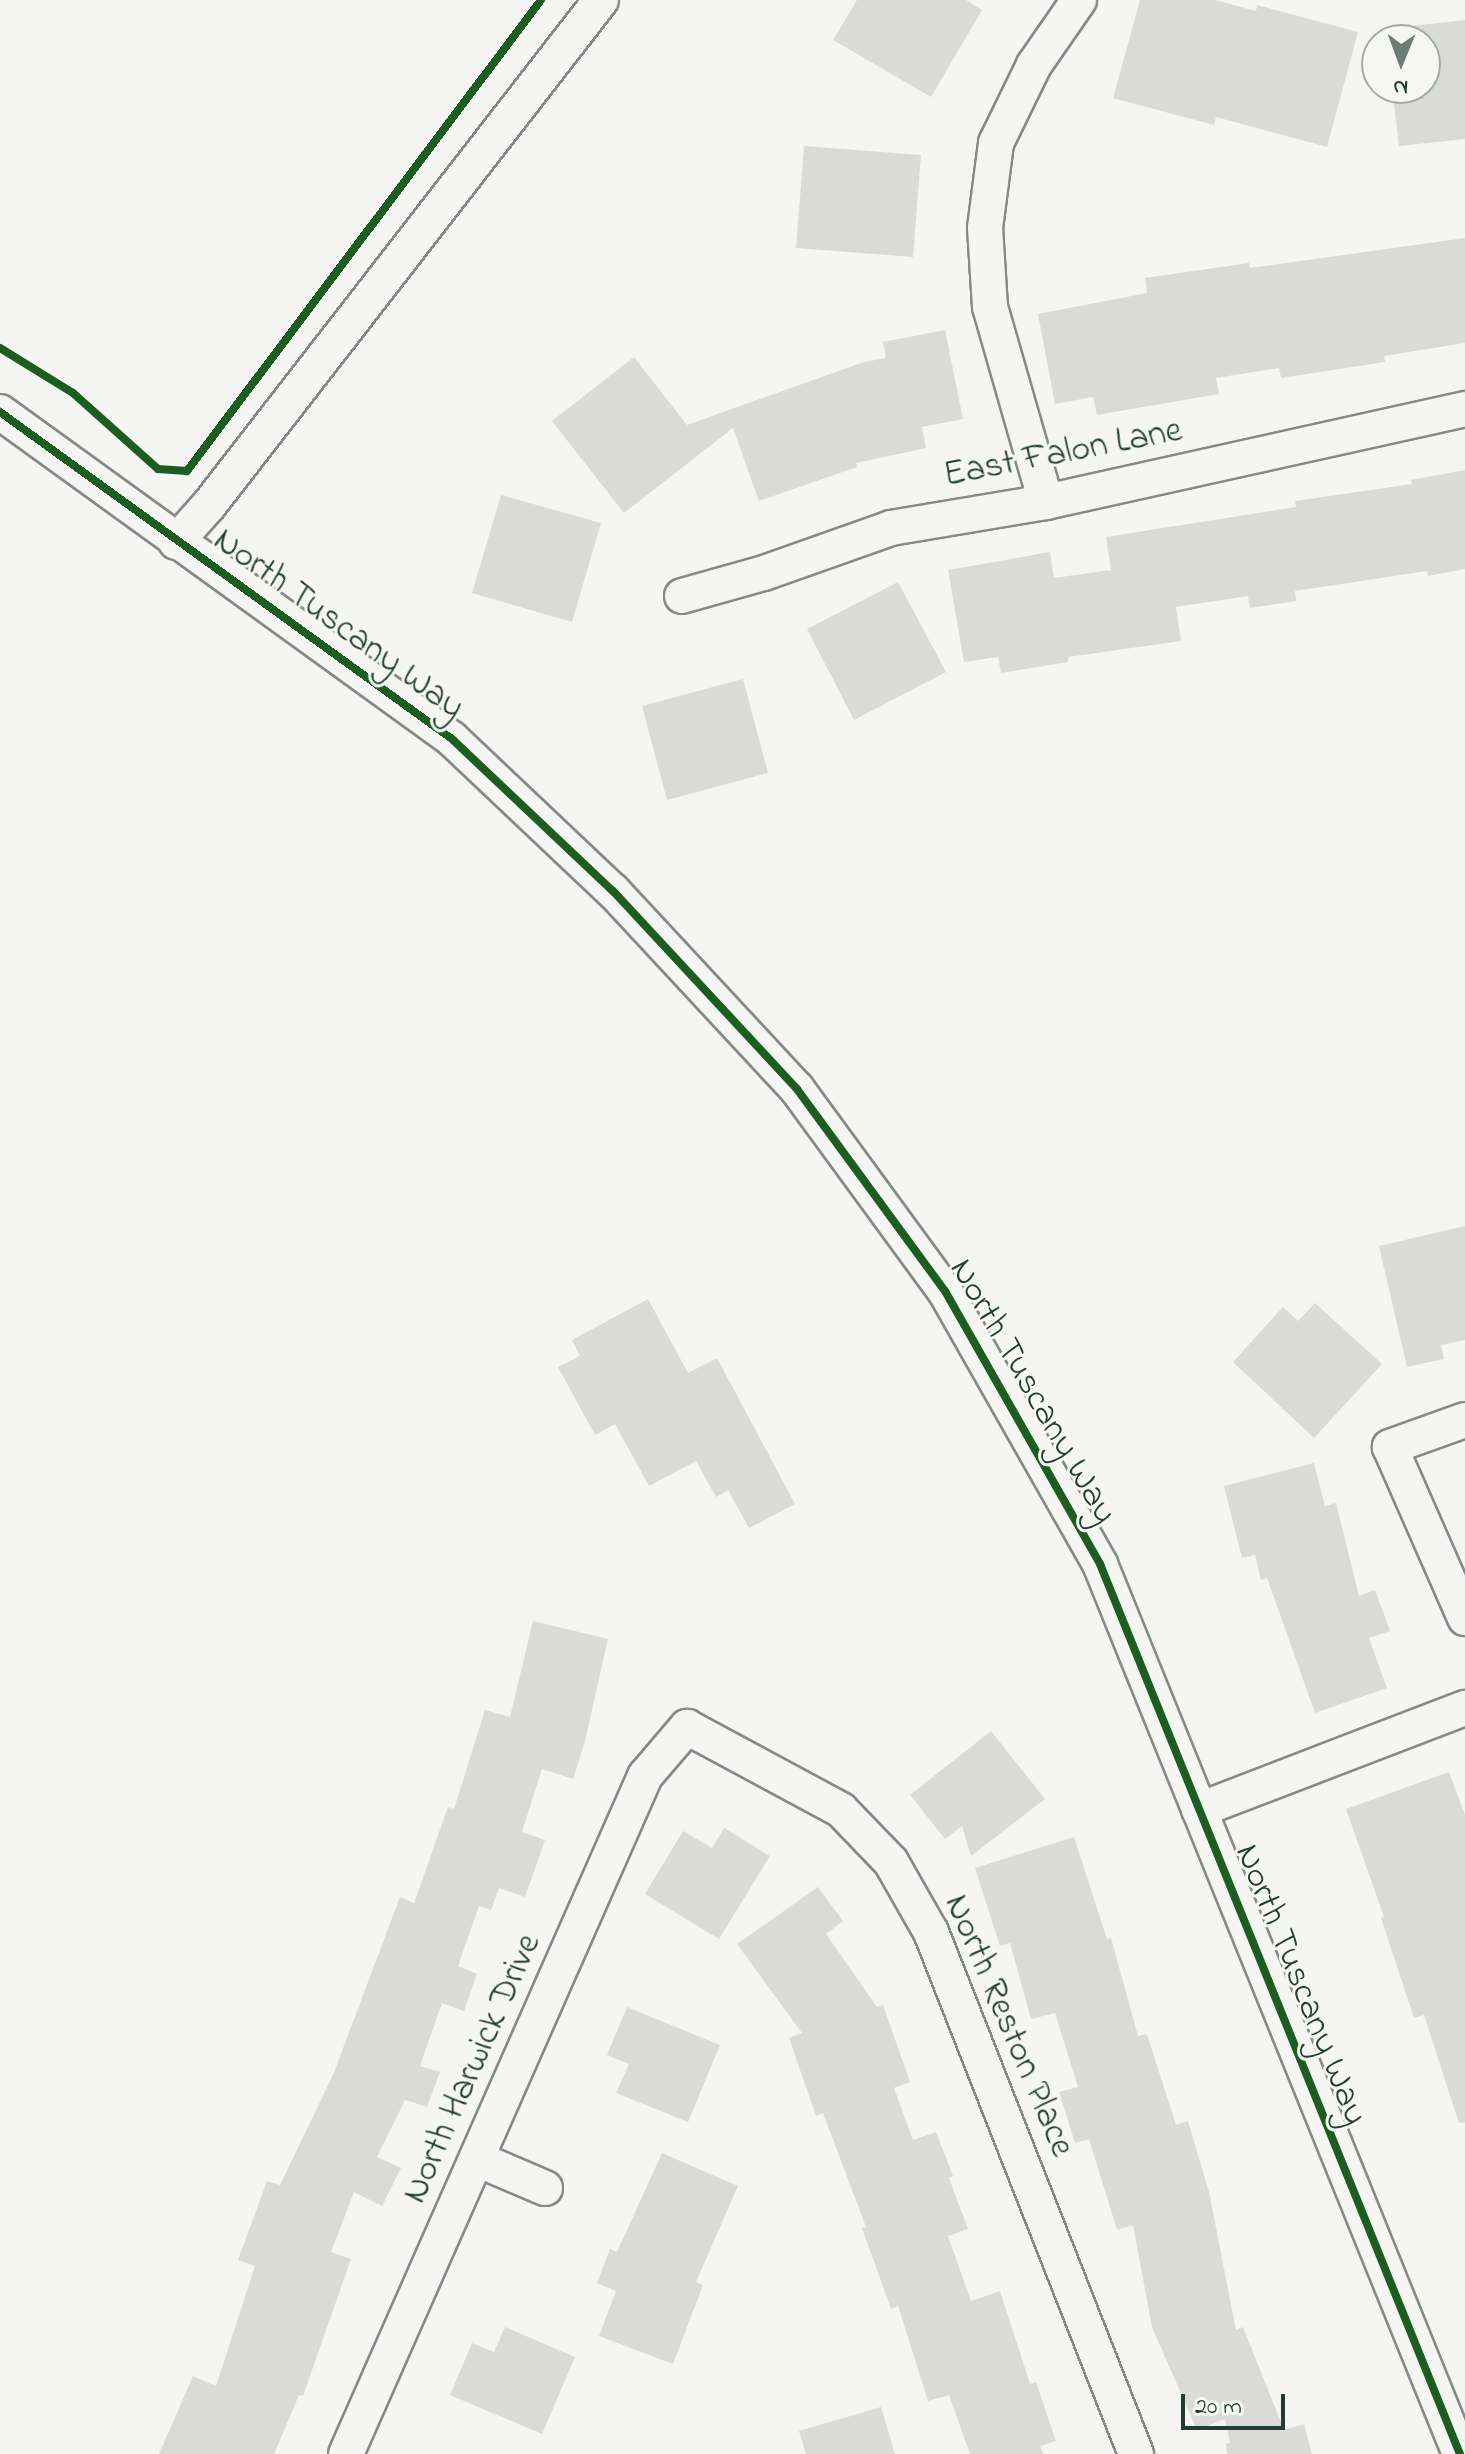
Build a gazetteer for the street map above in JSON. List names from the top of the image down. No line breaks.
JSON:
{"streets":{"street":["East Falon Lane","North Tuscany Way","North Reston Place","North Harwick Drive"]},"crossings":[["North Reston Place","North Harwick Drive"]],"scale_bar":"20 m","north":"bottom"}
